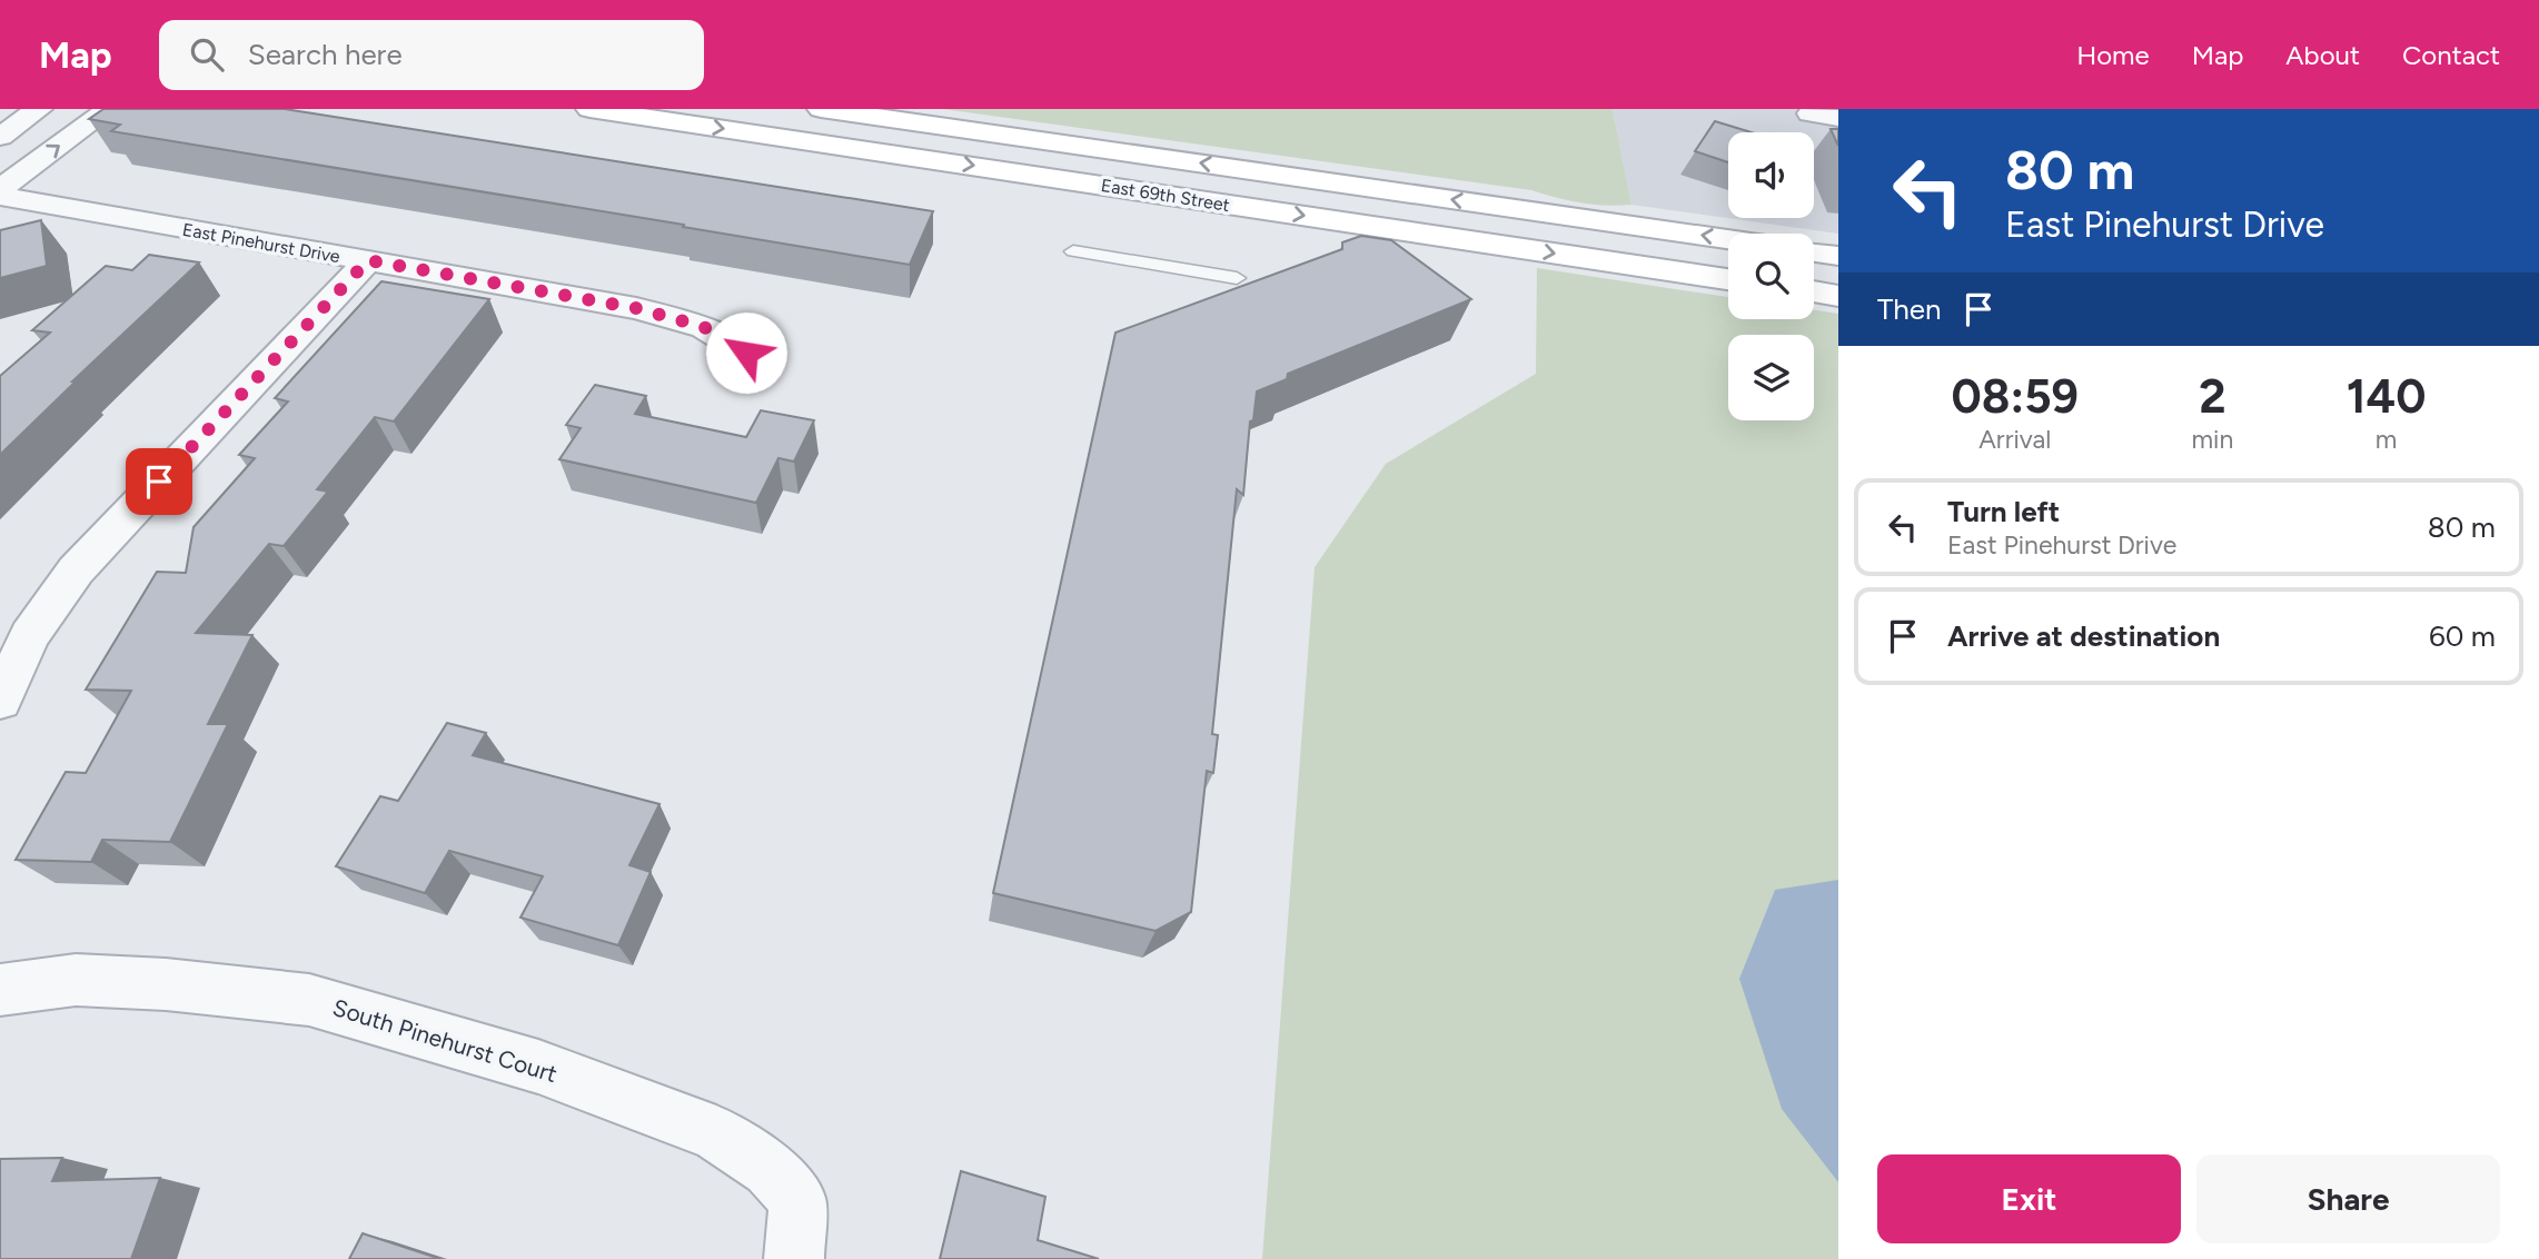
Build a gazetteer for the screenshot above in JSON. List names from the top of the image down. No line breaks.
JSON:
{"streets":{"main road":["East 69th Street"],"street":["East Pinehurst Drive","South Pinehurst Court"]},"page":{"header":"Map","search":"Search here","nav":["Home","Map","About","Contact"],"turn":["80 m","East Pinehurst Drive"],"then":"Then","eta":["08:59","Arrival","2","min","140","m"],"list":[{"name":"Turn left","note":"East Pinehurst Drive","value":"80 m"},{"name":"Arrive at destination","value":"60 m"}],"buttons":["Exit","Share"]}}
